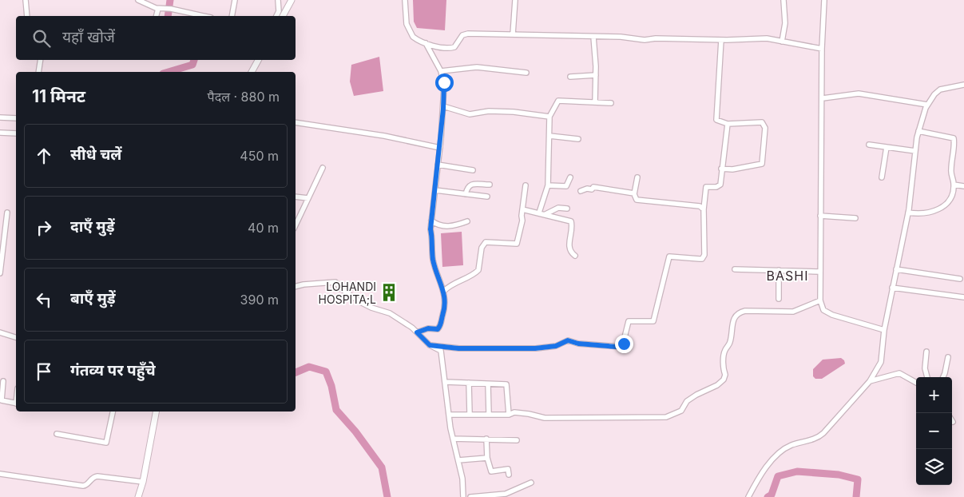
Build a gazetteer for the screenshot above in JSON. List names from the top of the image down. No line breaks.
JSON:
{"districts":["BASHI"],"places":{"building":["LOHANDI HOSPITA;L"]},"page":{"search":"यहाँ खोजें","heading":["11 मिनट","पैदल · 880 m"],"list":[["सीधे चलें","450 m"],["दाएँ मुड़ें","40 m"],["बाएँ मुड़ें","390 m"],"गंतव्य पर पहुँचे"],"map_buttons":["+","−"]}}
